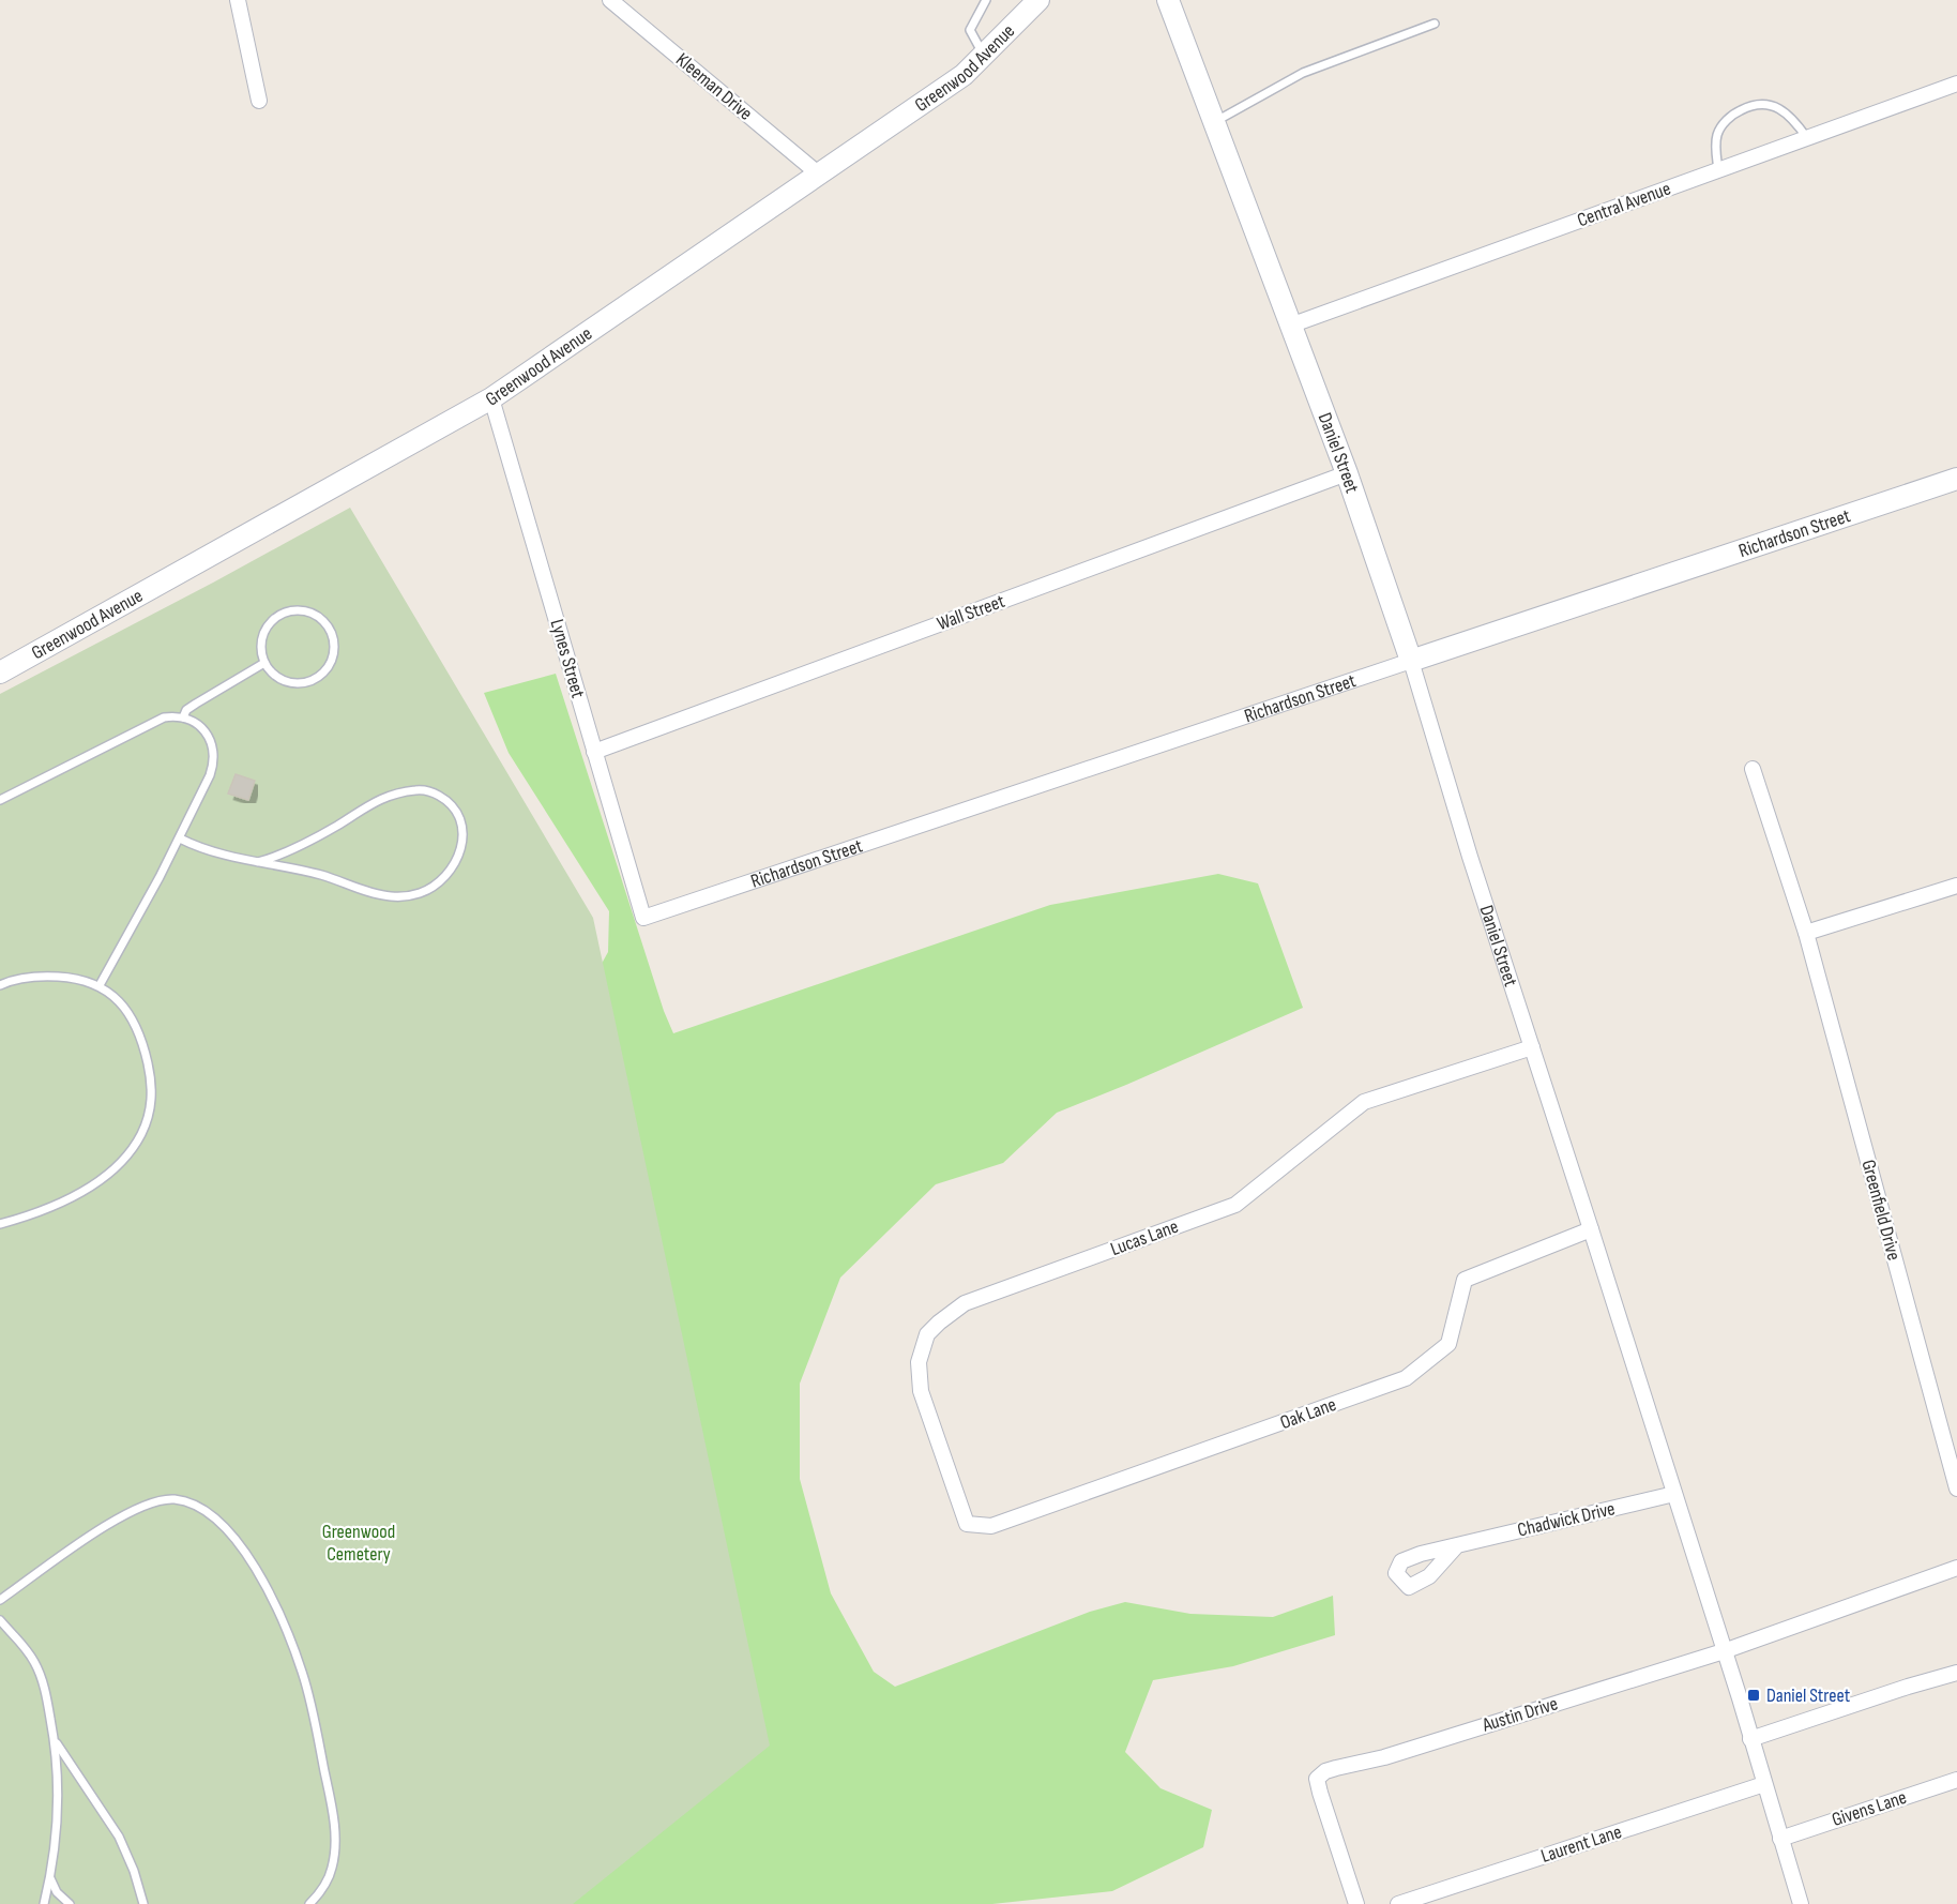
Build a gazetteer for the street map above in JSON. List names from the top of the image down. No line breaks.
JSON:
{"streets":{"street":["Greenwood Avenue","Kleeman Drive","Central Avenue","Daniel Street","Richardson Street","Wall Street","Lynes Street","Greenfield Drive","Lucas Lane","Oak Lane","Chadwick Drive","Austin Drive","Givens Lane","Laurent Lane"]},"crossings":[["Greenwood Avenue","Kleeman Drive"],["Greenwood Avenue","Lynes Street"],["Central Avenue","Daniel Street"],["Daniel Street","Richardson Street"],["Daniel Street","Wall Street"],["Daniel Street","Lucas Lane"],["Daniel Street","Oak Lane"],["Daniel Street","Chadwick Drive"],["Daniel Street","Austin Drive"],["Daniel Street","Givens Lane"],["Daniel Street","Laurent Lane"],["Richardson Street","Lynes Street"],["Wall Street","Lynes Street"],["Lucas Lane","Oak Lane"]],"parks":["Greenwood Cemetery"],"places":{"transit":["Daniel Street"]}}
